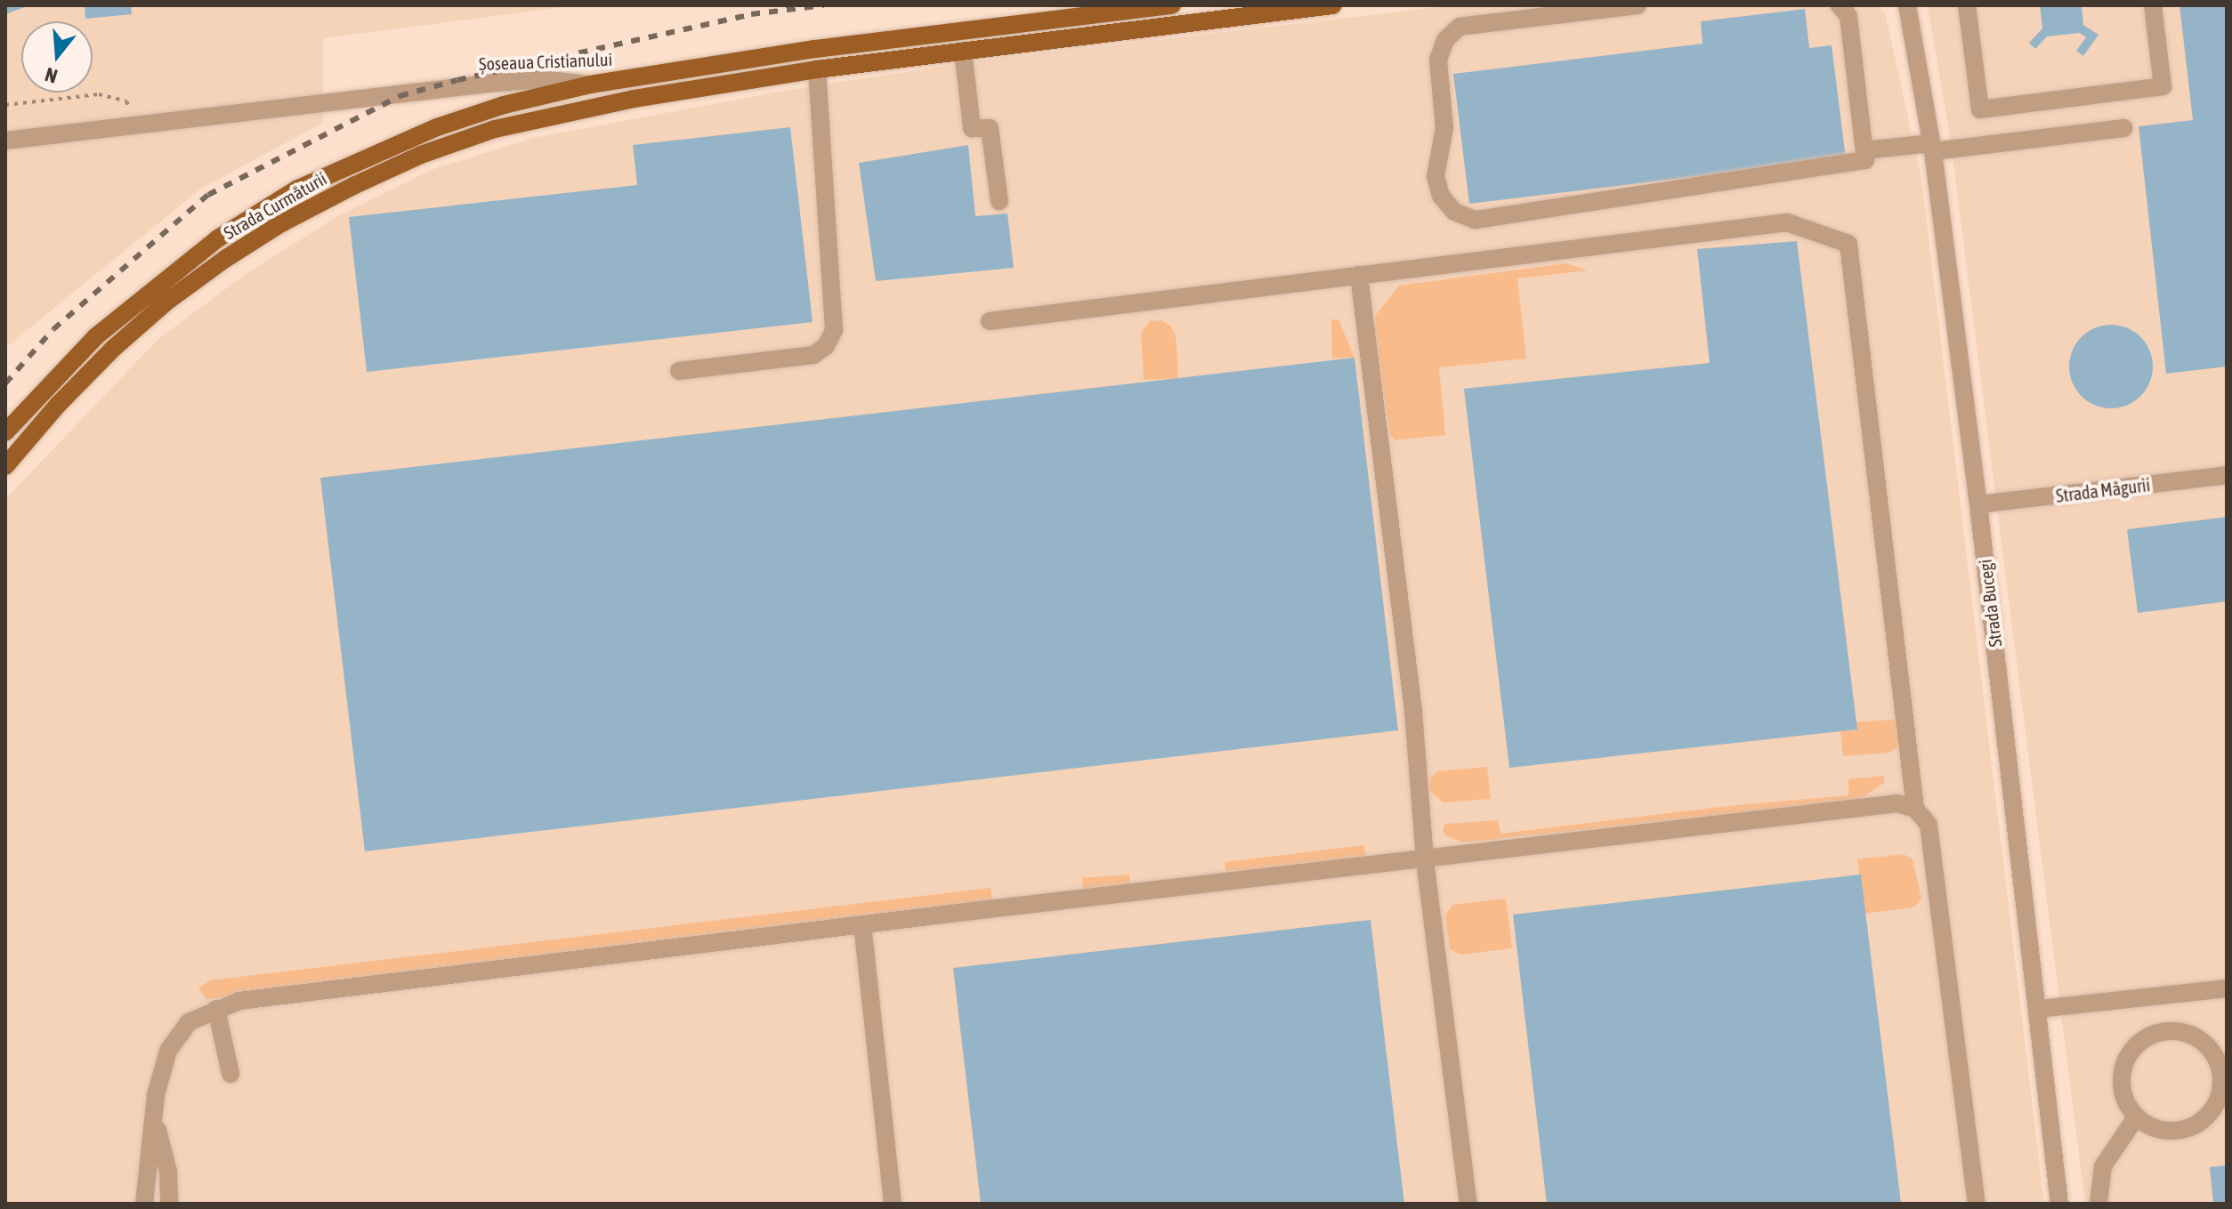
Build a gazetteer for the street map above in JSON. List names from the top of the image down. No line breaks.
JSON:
{"streets":{"main road":["Șoseaua Cristianului","Strada Curmăturii"],"street":["Strada Măgurii","Strada Bucegi"]},"crossings":[["Șoseaua Cristianului","Strada Curmăturii"],["Strada Măgurii","Strada Bucegi"]],"north":"bottom"}
